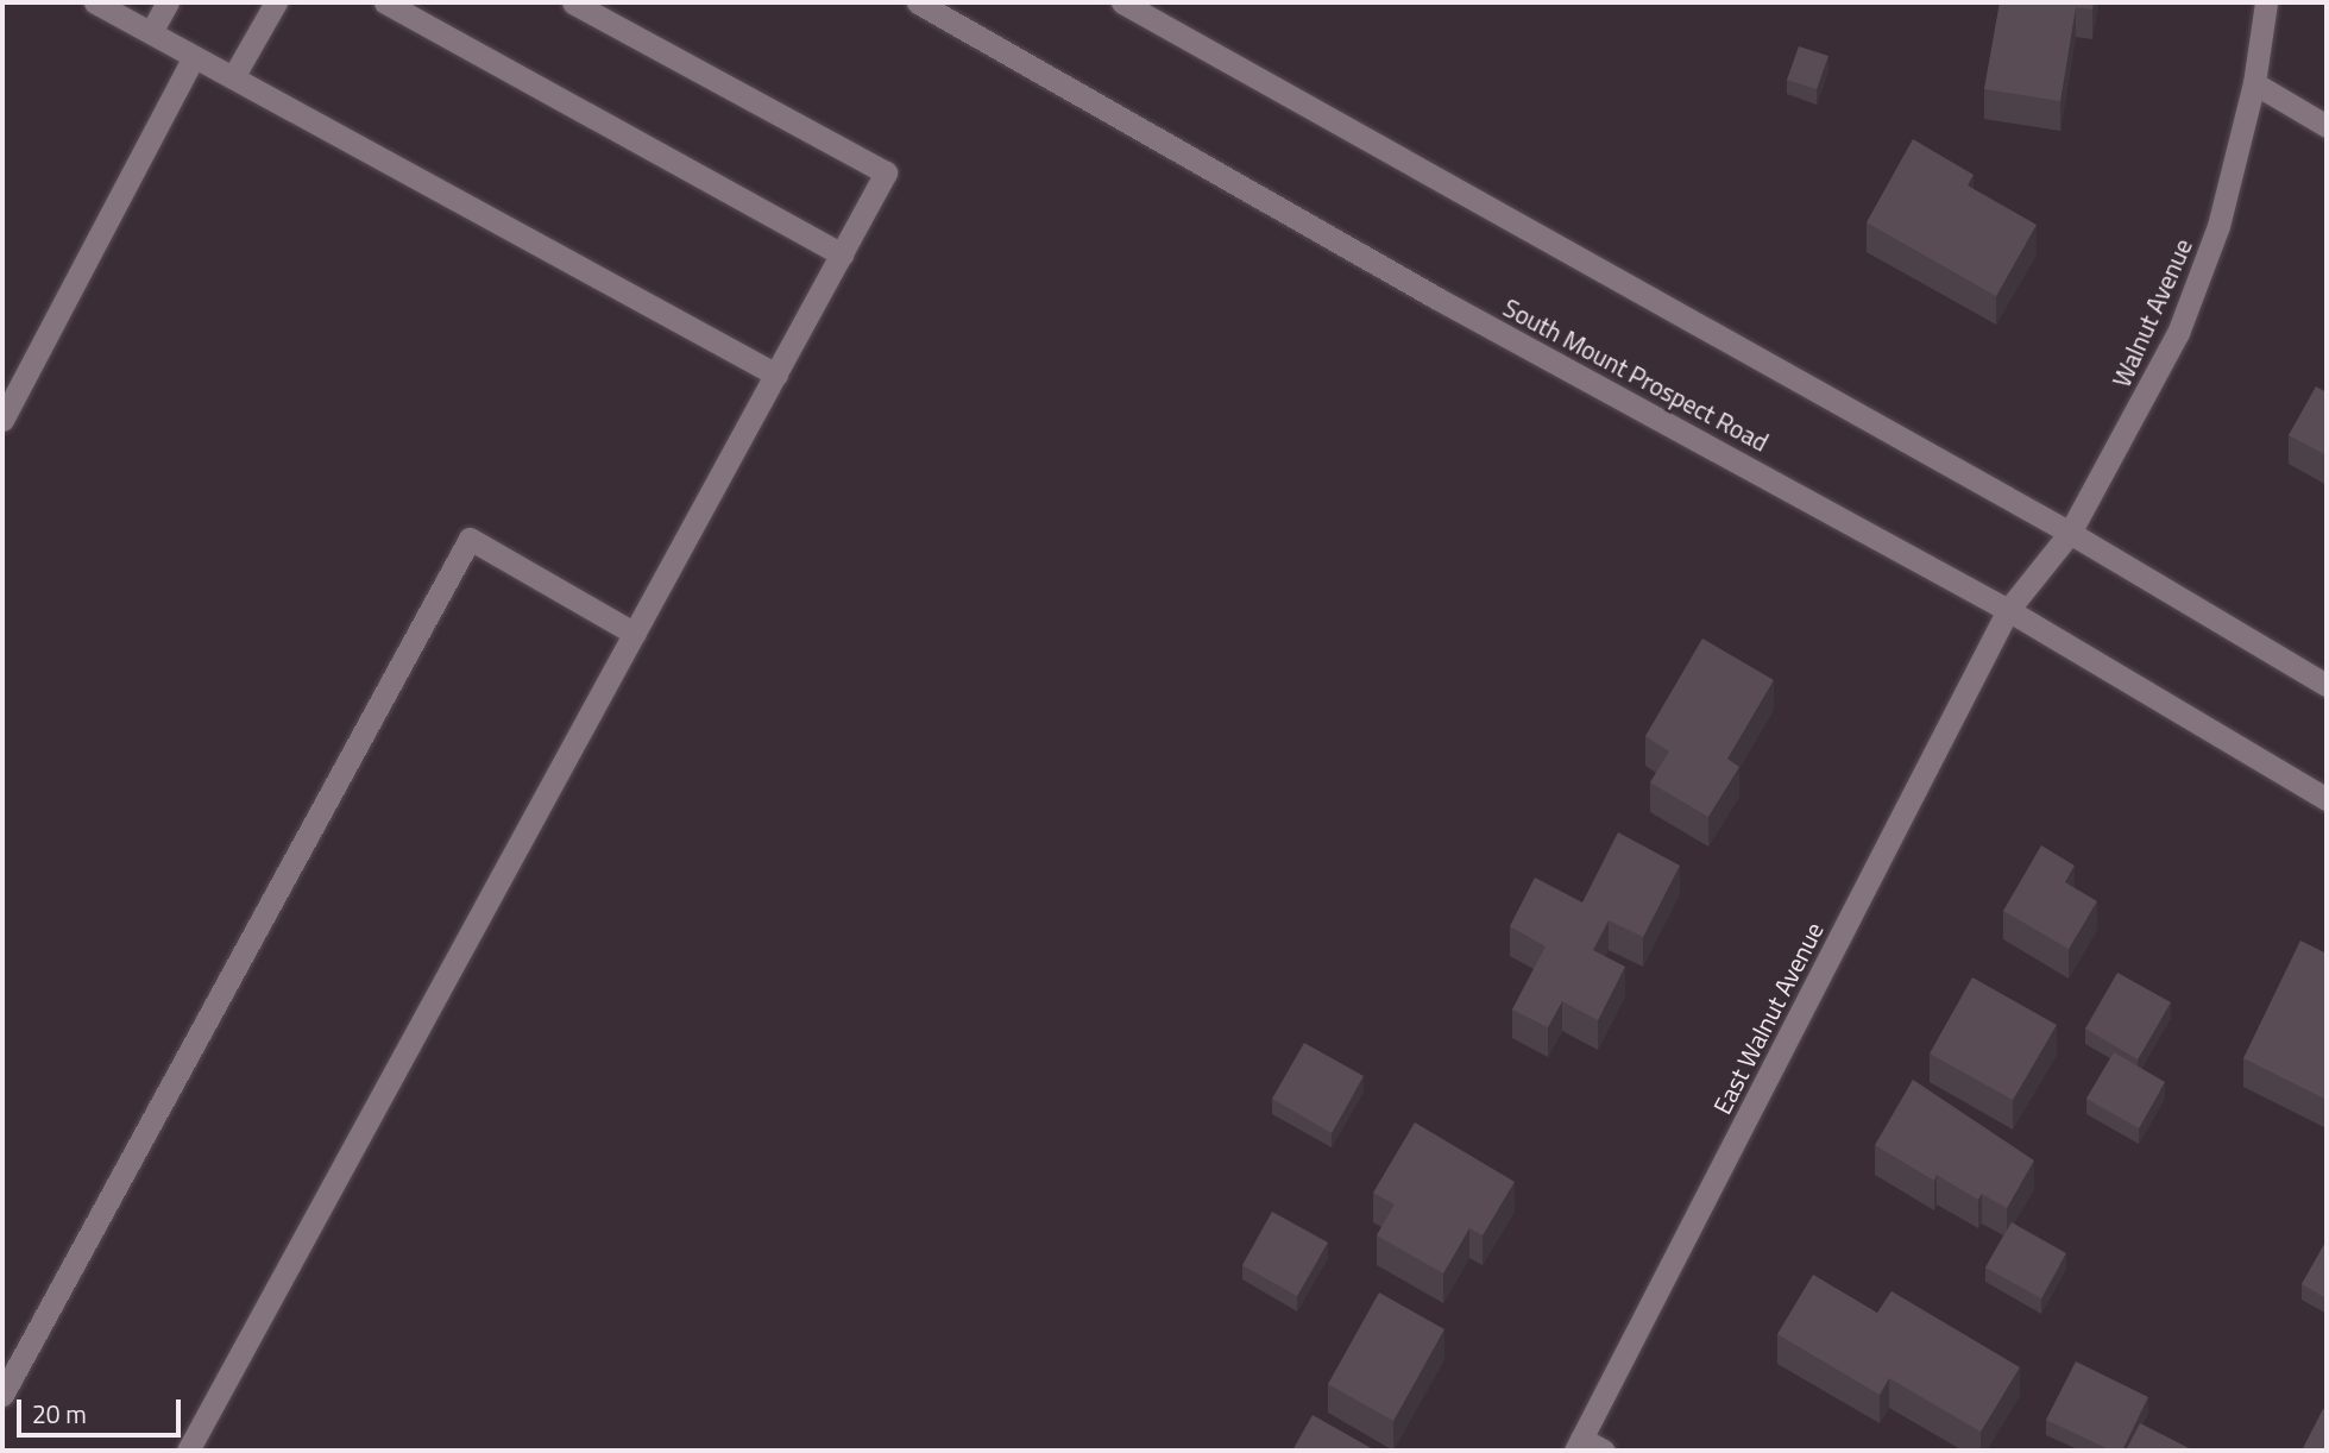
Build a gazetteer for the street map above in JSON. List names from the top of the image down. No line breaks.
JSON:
{"streets":{"main road":["Walnut Avenue","South Mount Prospect Road","East Walnut Avenue"]},"crossings":[["Walnut Avenue","South Mount Prospect Road"],["Walnut Avenue","East Walnut Avenue"],["South Mount Prospect Road","East Walnut Avenue"]],"scale_bar":"20 m"}
